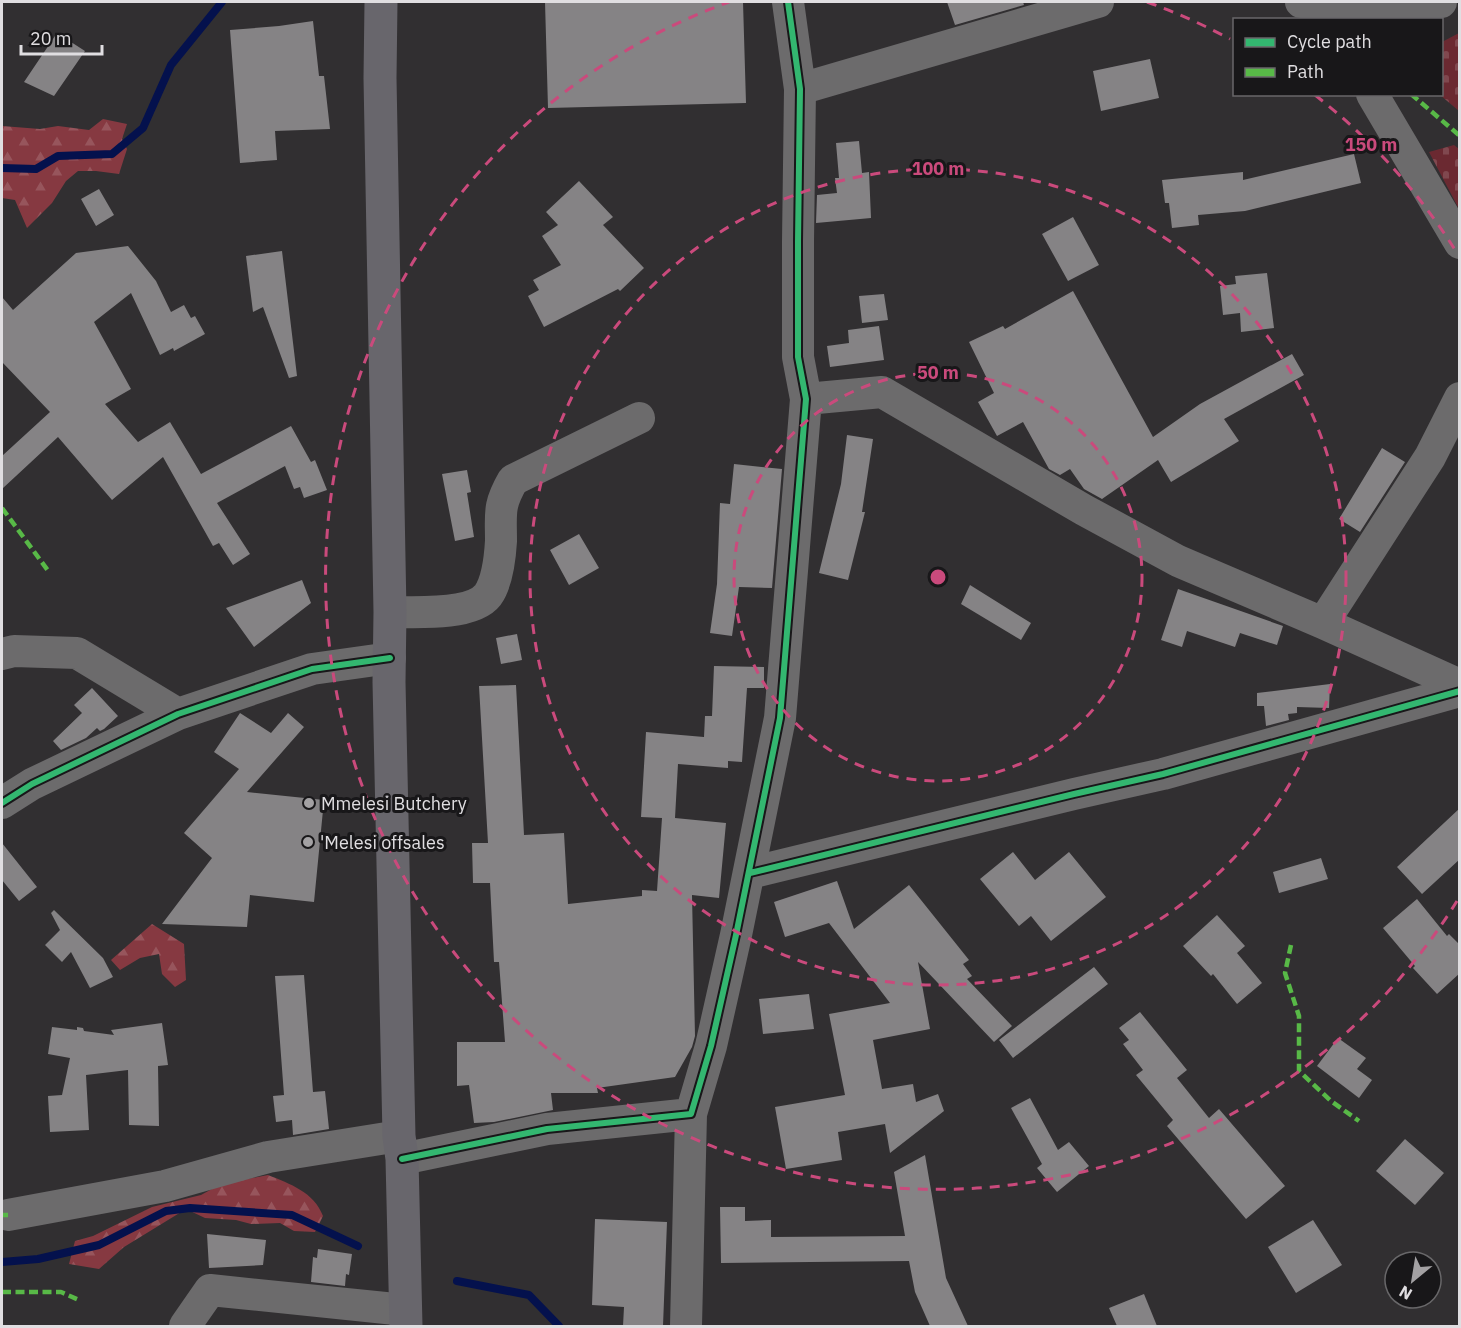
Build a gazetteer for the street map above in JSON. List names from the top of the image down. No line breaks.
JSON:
{"places":["Mmelesi Butchery","'Melesi offsales"],"legend":["Cycle path","Path"],"scale_bar":"20 m","north":"bottom left","rings":["150 m","100 m","50 m"]}
